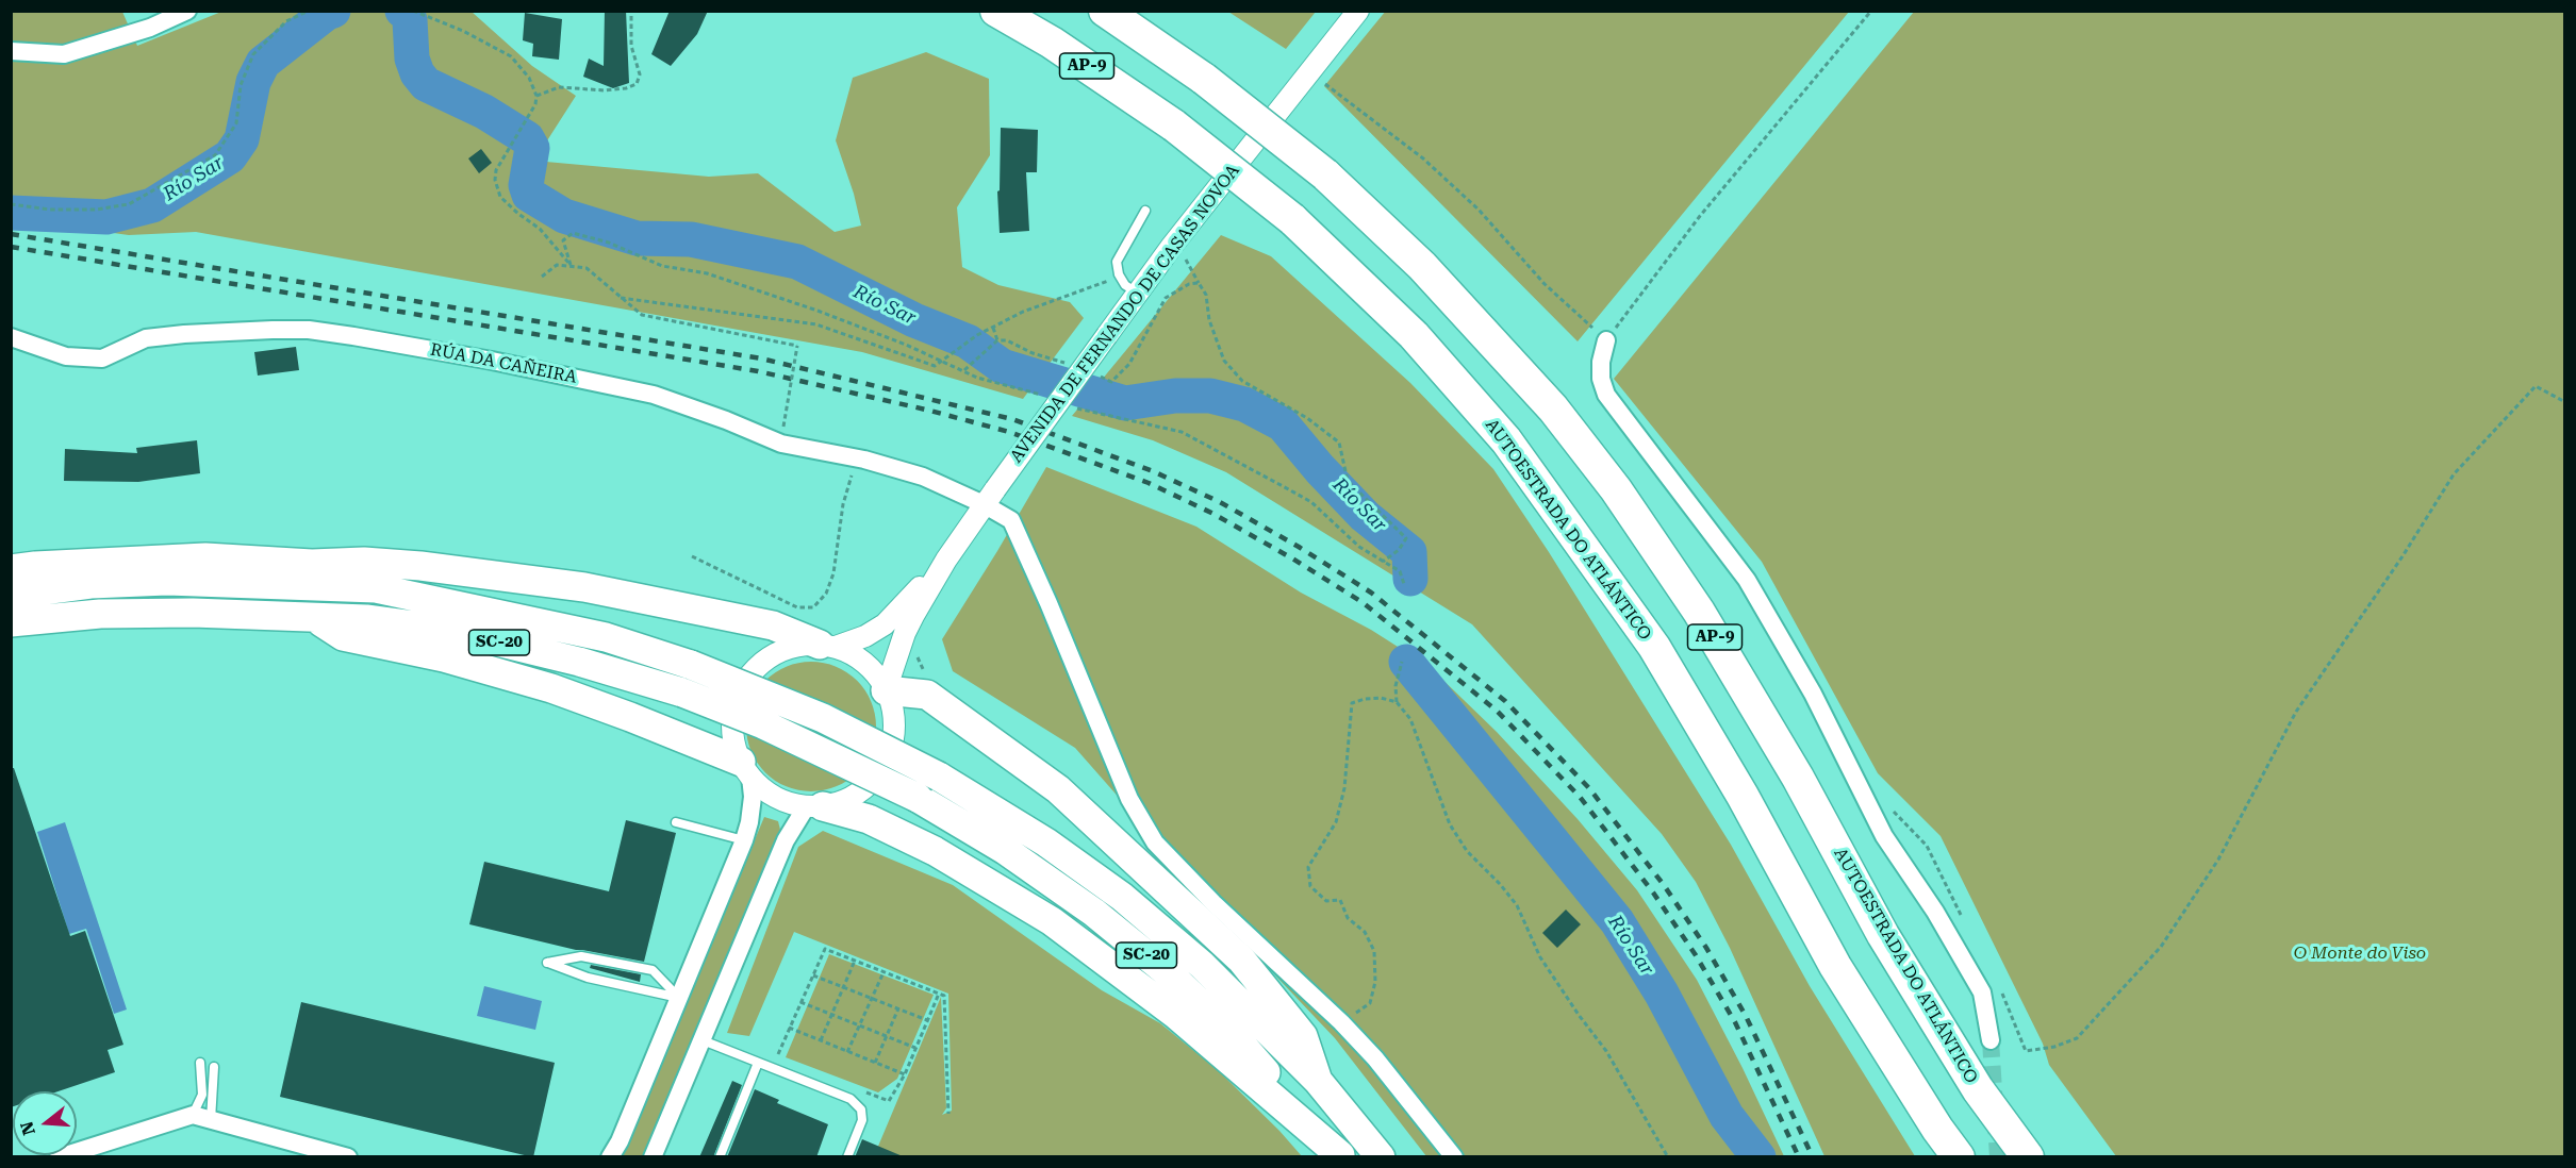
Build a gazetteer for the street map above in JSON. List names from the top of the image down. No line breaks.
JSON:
{"streets":{"highway":["AP-9","AUTOESTRADA DO ATLÁNTICO","SC-20"],"street":["AVENIDA DE FERNANDO DE CASAS NOVOA","RÚA DA CAÑEIRA"]},"crossings":[["AVENIDA DE FERNANDO DE CASAS NOVOA","RÚA DA CAÑEIRA"]],"water":["Río Sar"],"parks":["O Monte do Viso"],"north":"left"}
